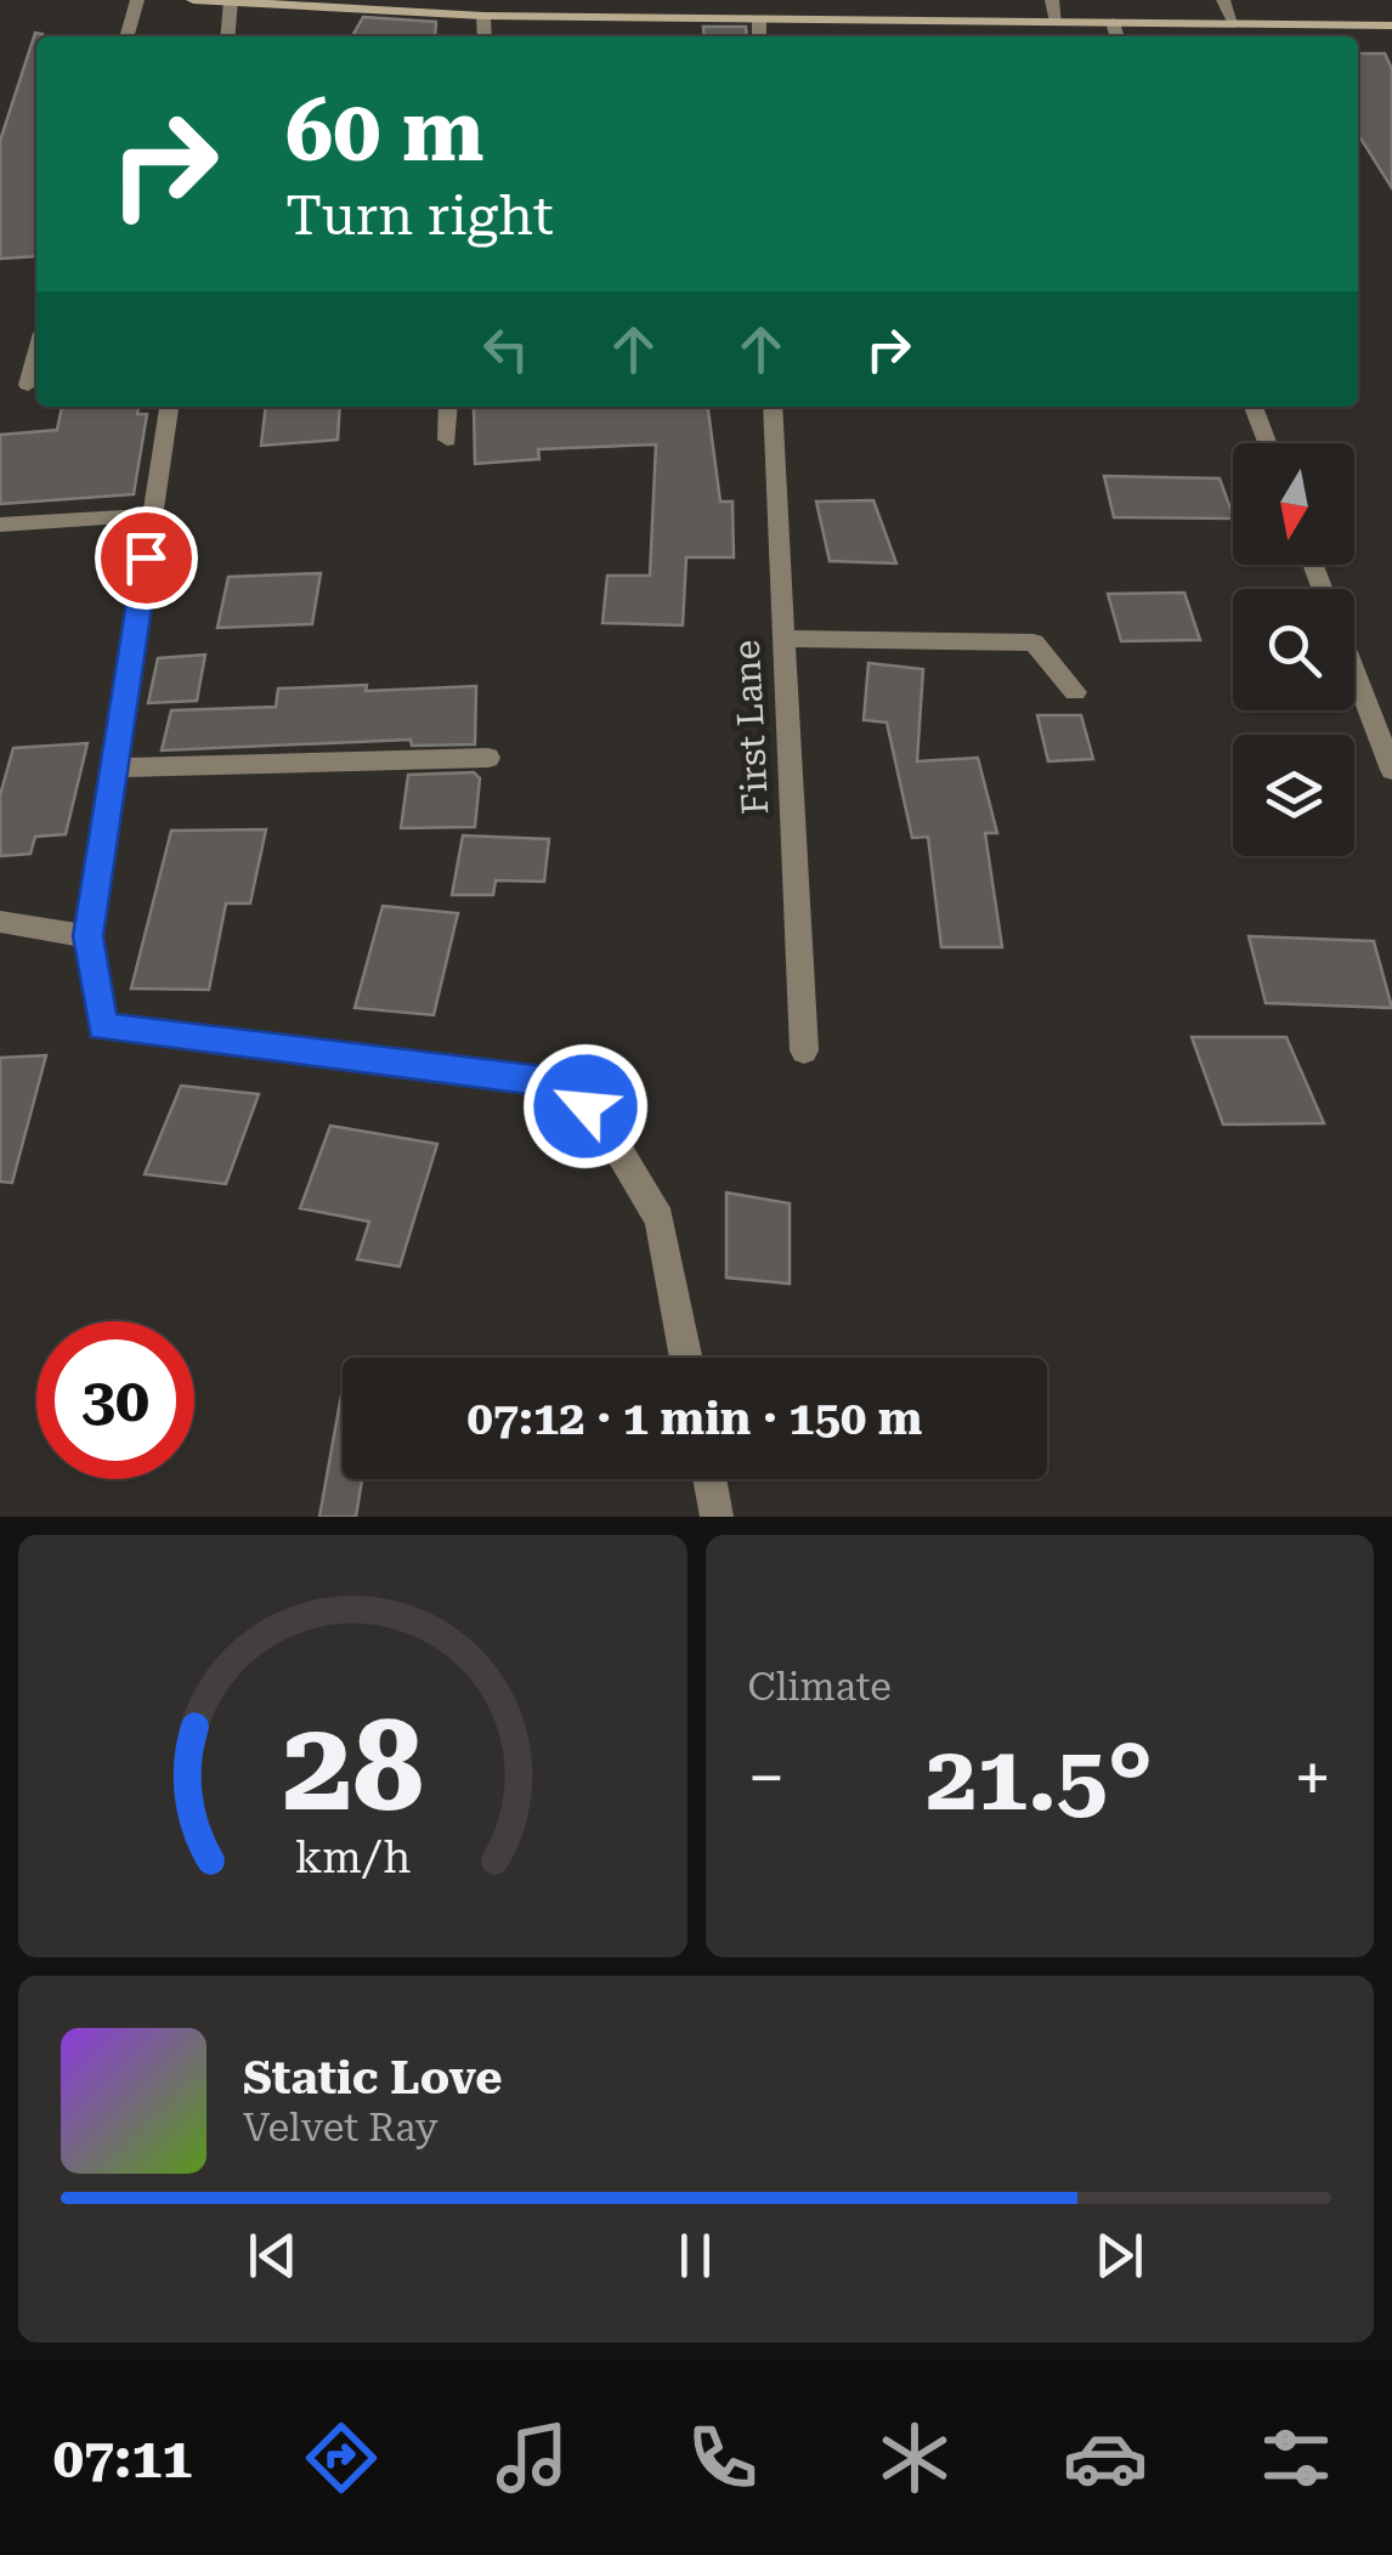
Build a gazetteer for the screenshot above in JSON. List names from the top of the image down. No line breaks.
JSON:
{"streets":{"street":["First Lane"]},"north":"bottom","page":{"turn":["60 m","Turn right"],"limit":"30","trip":"07:12 · 1 min · 150 m","tile":"Climate","heat":["−","21.5°","+"],"song":["Static Love","Velvet Ray"],"tabs":"07:11","gauge":["28","km/h"]}}
